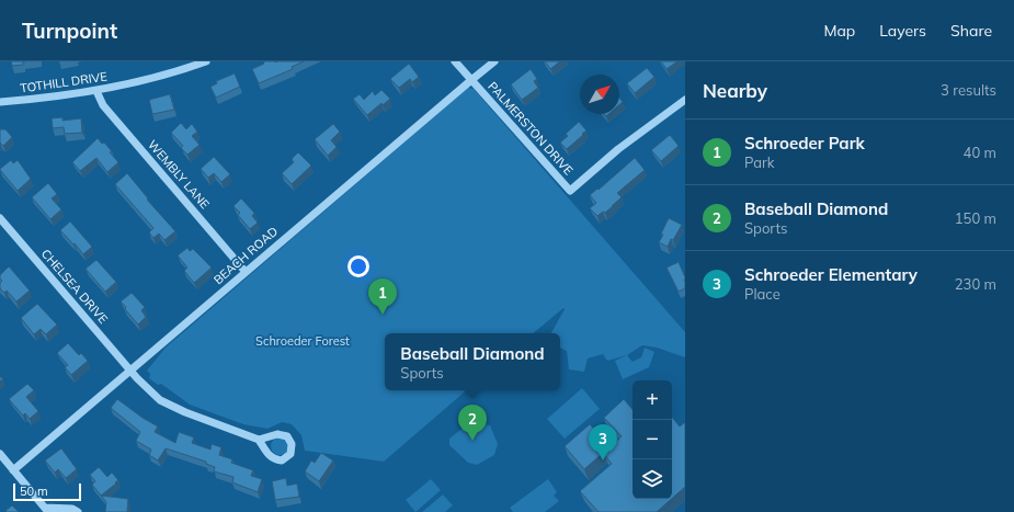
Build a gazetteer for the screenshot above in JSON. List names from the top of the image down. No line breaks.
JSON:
{"streets":{"street":["TOTHILL DRIVE","PALMERSTON DRIVE","WEMBLY LANE","BEACH ROAD","CHELSEA DRIVE"]},"crossings":[["TOTHILL DRIVE","WEMBLY LANE"],["PALMERSTON DRIVE","BEACH ROAD"],["WEMBLY LANE","BEACH ROAD"],["BEACH ROAD","CHELSEA DRIVE"]],"parks":["Schroeder Forest"],"scale_bar":"50 m","north":"top right","page":{"header":"Turnpoint","nav":["Map","Layers","Share"],"heading":["Nearby","3 results"],"list":[{"mark":"1","name":"Schroeder Park","note":"Park","value":"40 m"},{"mark":"2","name":"Baseball Diamond","note":"Sports","value":"150 m"},{"mark":"3","name":"Schroeder Elementary","note":"Place","value":"230 m"}],"pins":["1","2","3"],"popup":["Baseball Diamond","Sports"],"map_buttons":["+","−"],"scale":"50 m"}}
